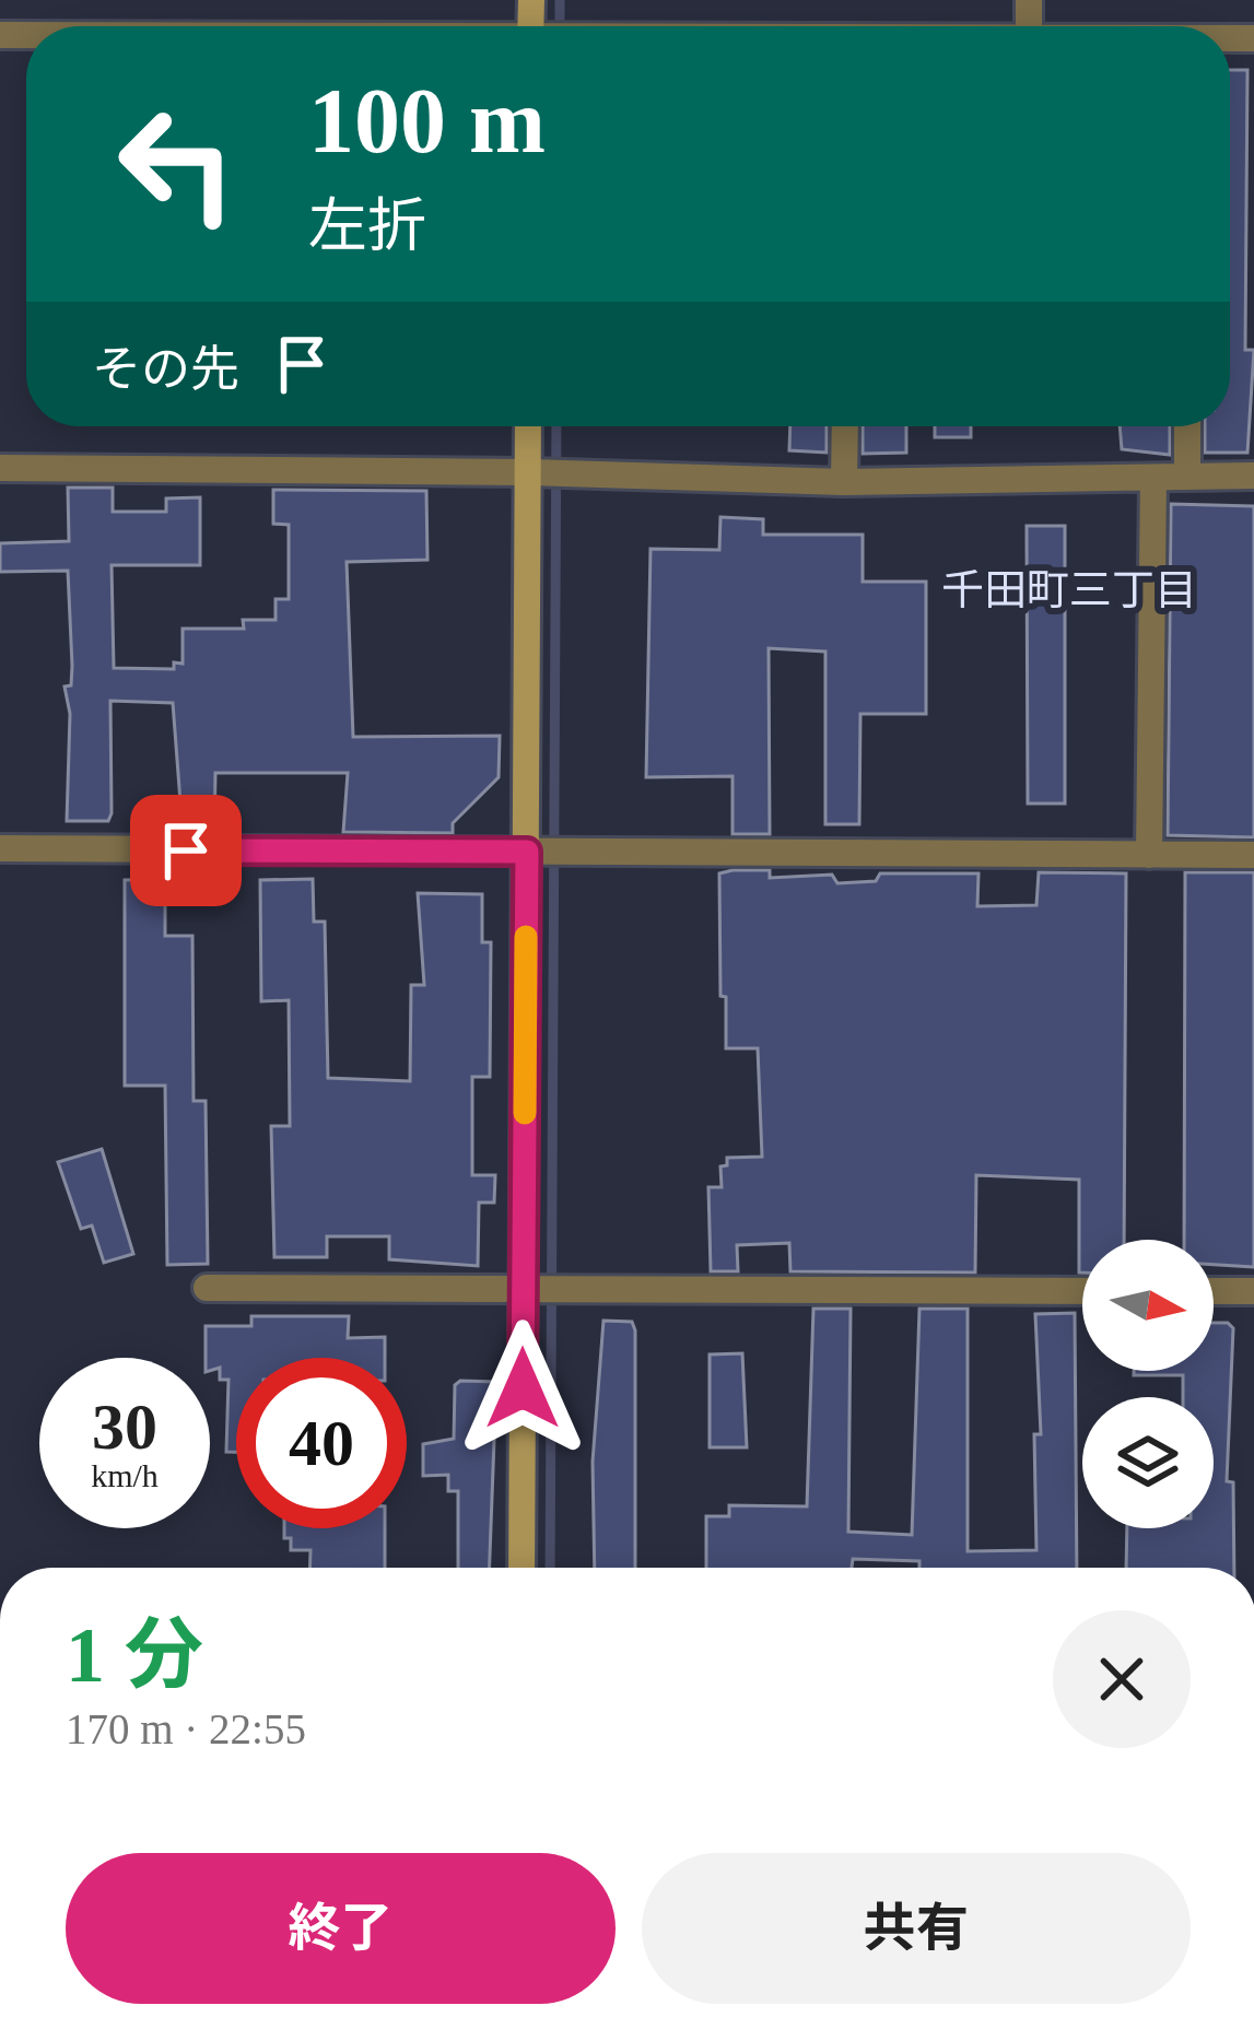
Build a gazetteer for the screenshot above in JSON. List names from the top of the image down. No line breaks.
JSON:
{"districts":["千田町三丁目"],"north":"right","page":{"turn":["100 m","左折"],"then":"その先","speed":"30 km/h","limit":"40","heading":["1 分","170 m · 22:55"],"buttons":["終了","共有"]}}
